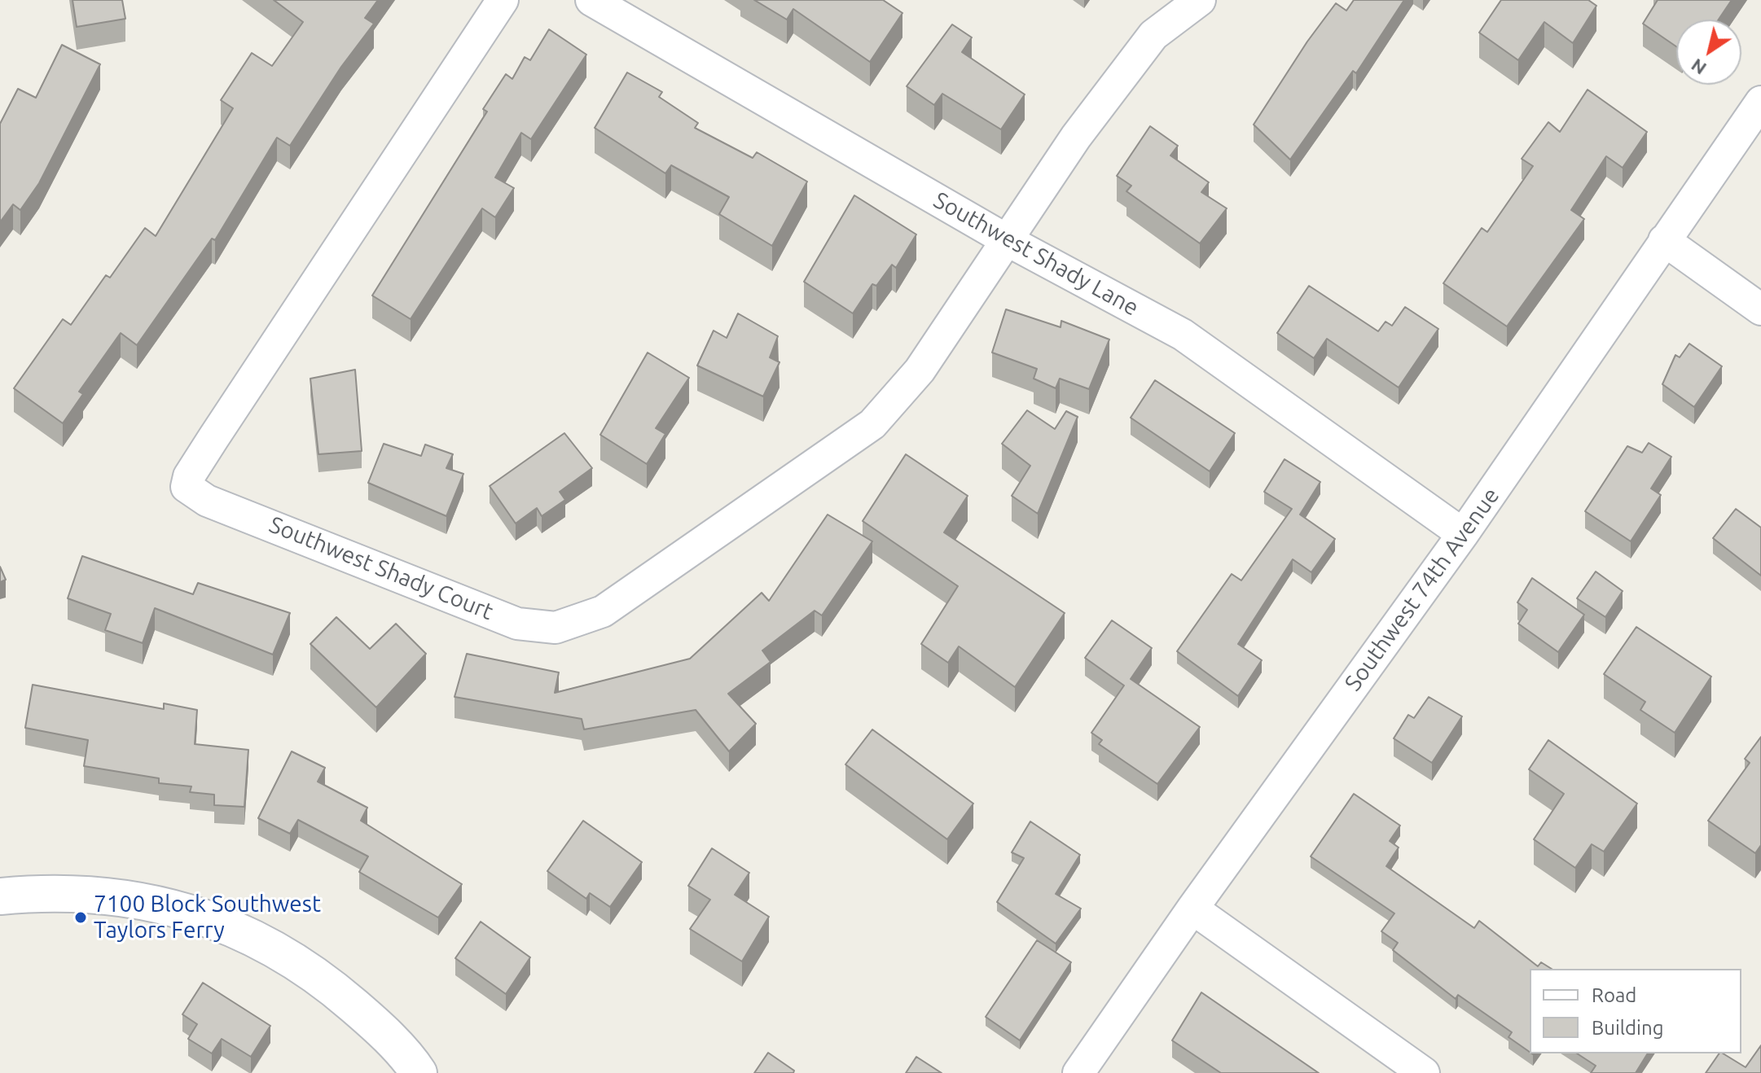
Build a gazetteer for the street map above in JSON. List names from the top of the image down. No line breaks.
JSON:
{"streets":{"street":["Southwest Shady Lane","Southwest Shady Court","Southwest 74th Avenue"]},"crossings":[["Southwest Shady Lane","Southwest Shady Court"],["Southwest Shady Lane","Southwest 74th Avenue"]],"places":["7100 Block Southwest Taylors Ferry"],"legend":["Road","Building"],"north":"bottom left"}
